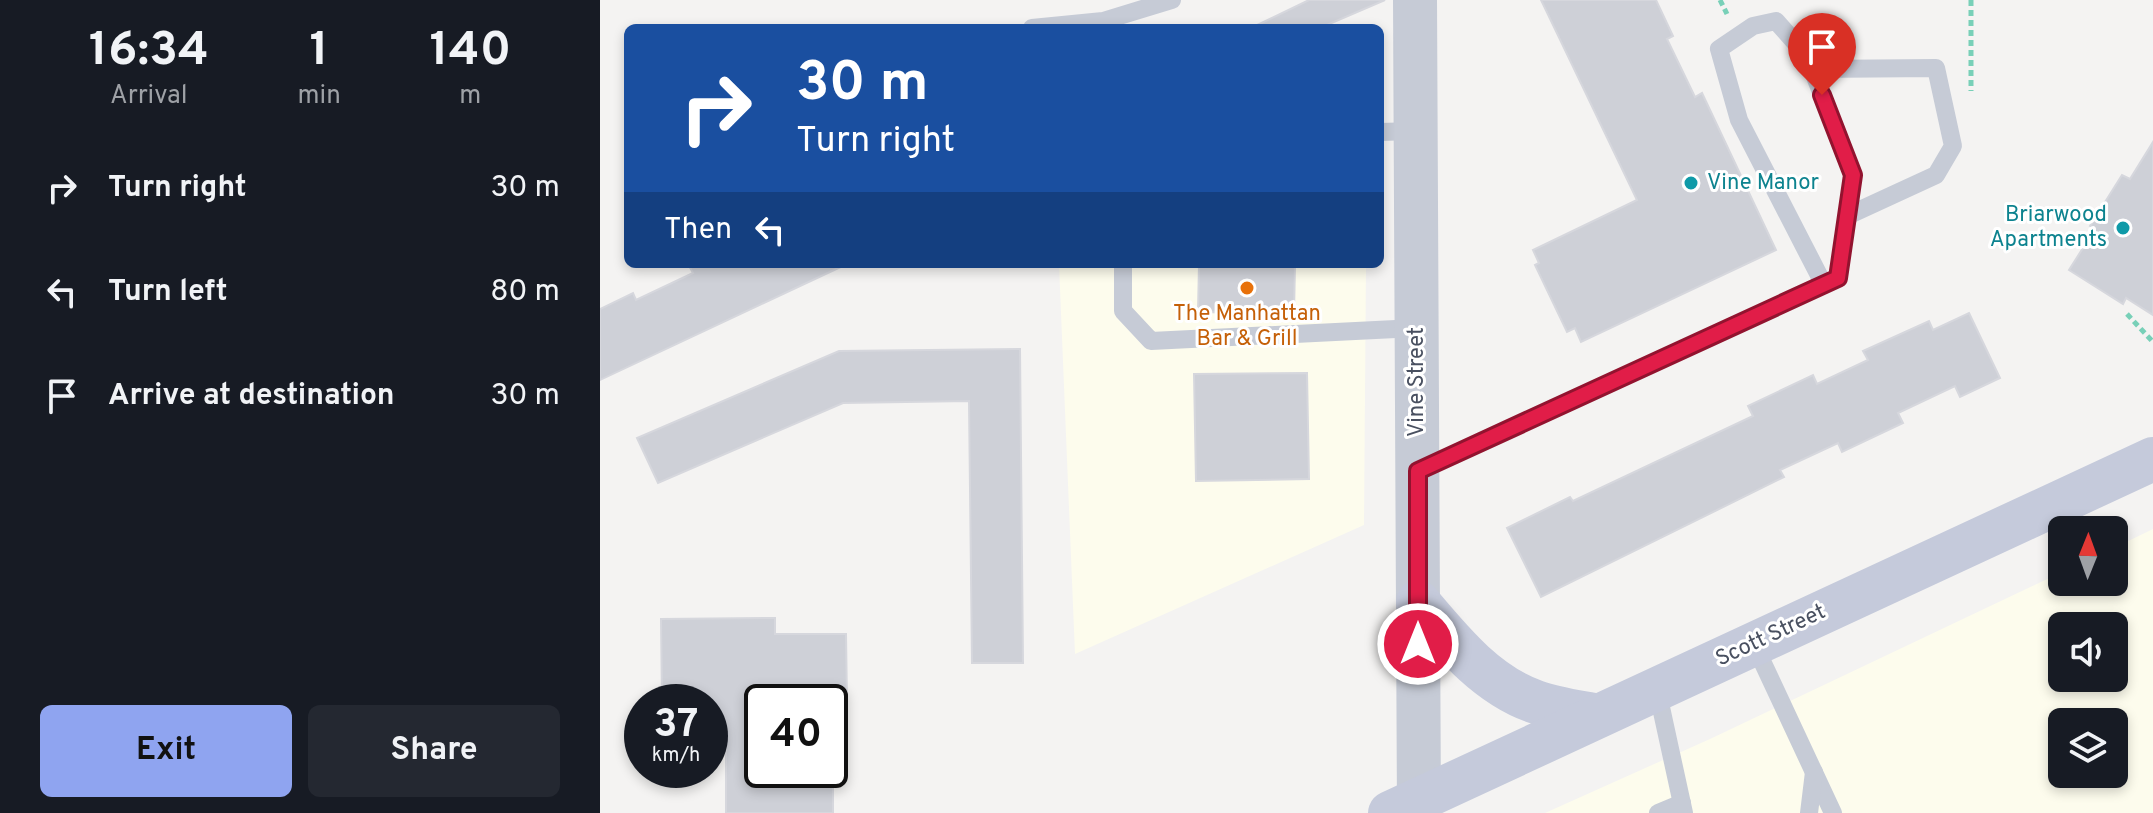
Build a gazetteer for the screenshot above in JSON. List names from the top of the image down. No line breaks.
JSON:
{"streets":{"main road":["Scott Street"],"street":["Vine Street"]},"crossings":[["Vine Street","Scott Street"]],"places":["Vine Manor","Briarwood Apartments","The Manhattan Bar & Grill"],"north":"top","page":{"eta":["16:34","Arrival","1","min","140","m"],"turn":["30 m","Turn right"],"list":[{"name":"Turn right","value":"30 m"},{"name":"Turn left","value":"80 m"},{"name":"Arrive at destination","value":"30 m"}],"then":"Then","speed":"37 km/h","limit":"40","buttons":["Exit","Share"]}}
